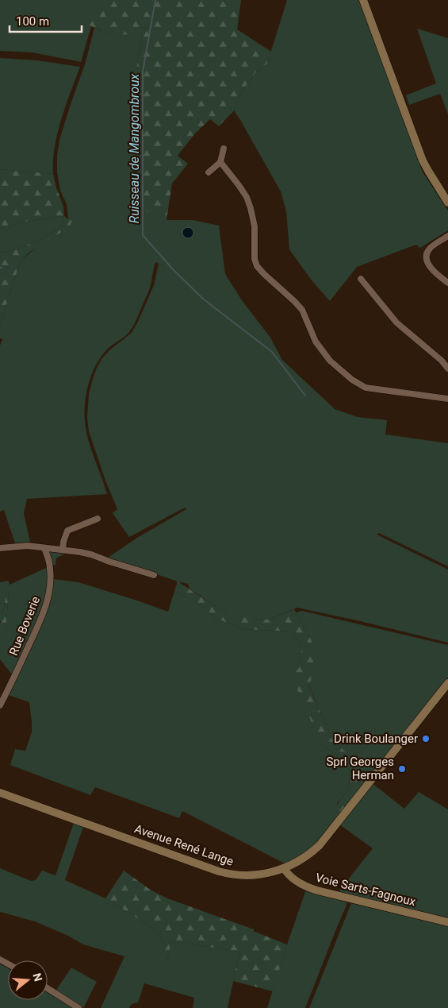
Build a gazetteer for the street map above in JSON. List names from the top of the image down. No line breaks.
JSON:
{"streets":{"main road":["Avenue René Lange","Voie Sarts-Fagnoux"],"street":["Rue Boverie"]},"crossings":[["Avenue René Lange","Voie Sarts-Fagnoux"]],"water":["Ruisseau de Mangombroux"],"places":["Drink Boulanger","Sprl Georges Herman"],"scale_bar":"100 m","north":"right"}
